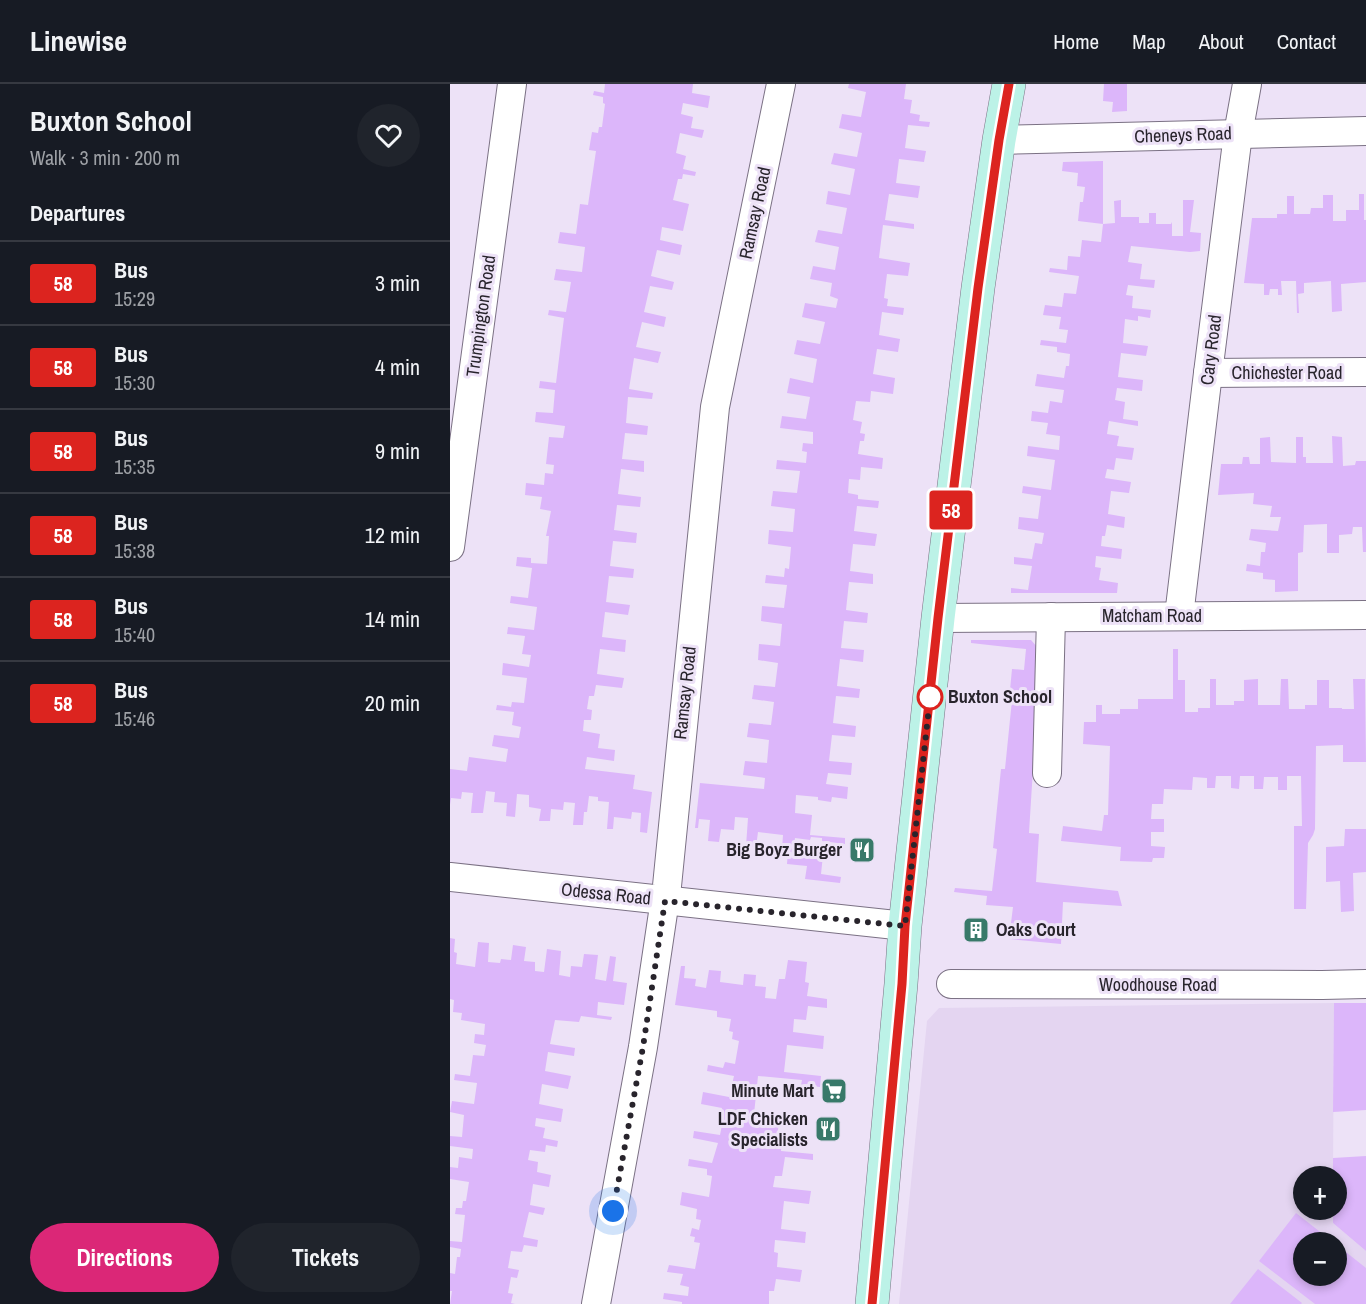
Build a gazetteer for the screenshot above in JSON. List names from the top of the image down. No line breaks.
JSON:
{"streets":{"street":["Cheneys Road","Ramsay Road","Trumpington Road","Cary Road","Chichester Road","Matcham Road","Odessa Road","Woodhouse Road"]},"crossings":[["Cheneys Road","Cary Road"],["Ramsay Road","Odessa Road"],["Cary Road","Chichester Road"],["Cary Road","Matcham Road"]],"places":{"other":["Buxton School"],"restaurant":["Big Boyz Burger","LDF Chicken Specialists"],"building":["Oaks Court"],"supermarket":["Minute Mart"]},"lines":["bus line 58"],"page":{"header":"Linewise","nav":["Home","Map","About","Contact"],"heading":[["Buxton School","Walk · 3 min · 200 m"],"Departures"],"on_map":"58","list":[{"mark":"58","name":"Bus","note":"15:29","value":"3 min"},{"mark":"58","name":"Bus","note":"15:30","value":"4 min"},{"mark":"58","name":"Bus","note":"15:35","value":"9 min"},{"mark":"58","name":"Bus","note":"15:38","value":"12 min"},{"mark":"58","name":"Bus","note":"15:40","value":"14 min"},{"mark":"58","name":"Bus","note":"15:46","value":"20 min"}],"map_buttons":["+","−"],"buttons":["Directions","Tickets"]}}
